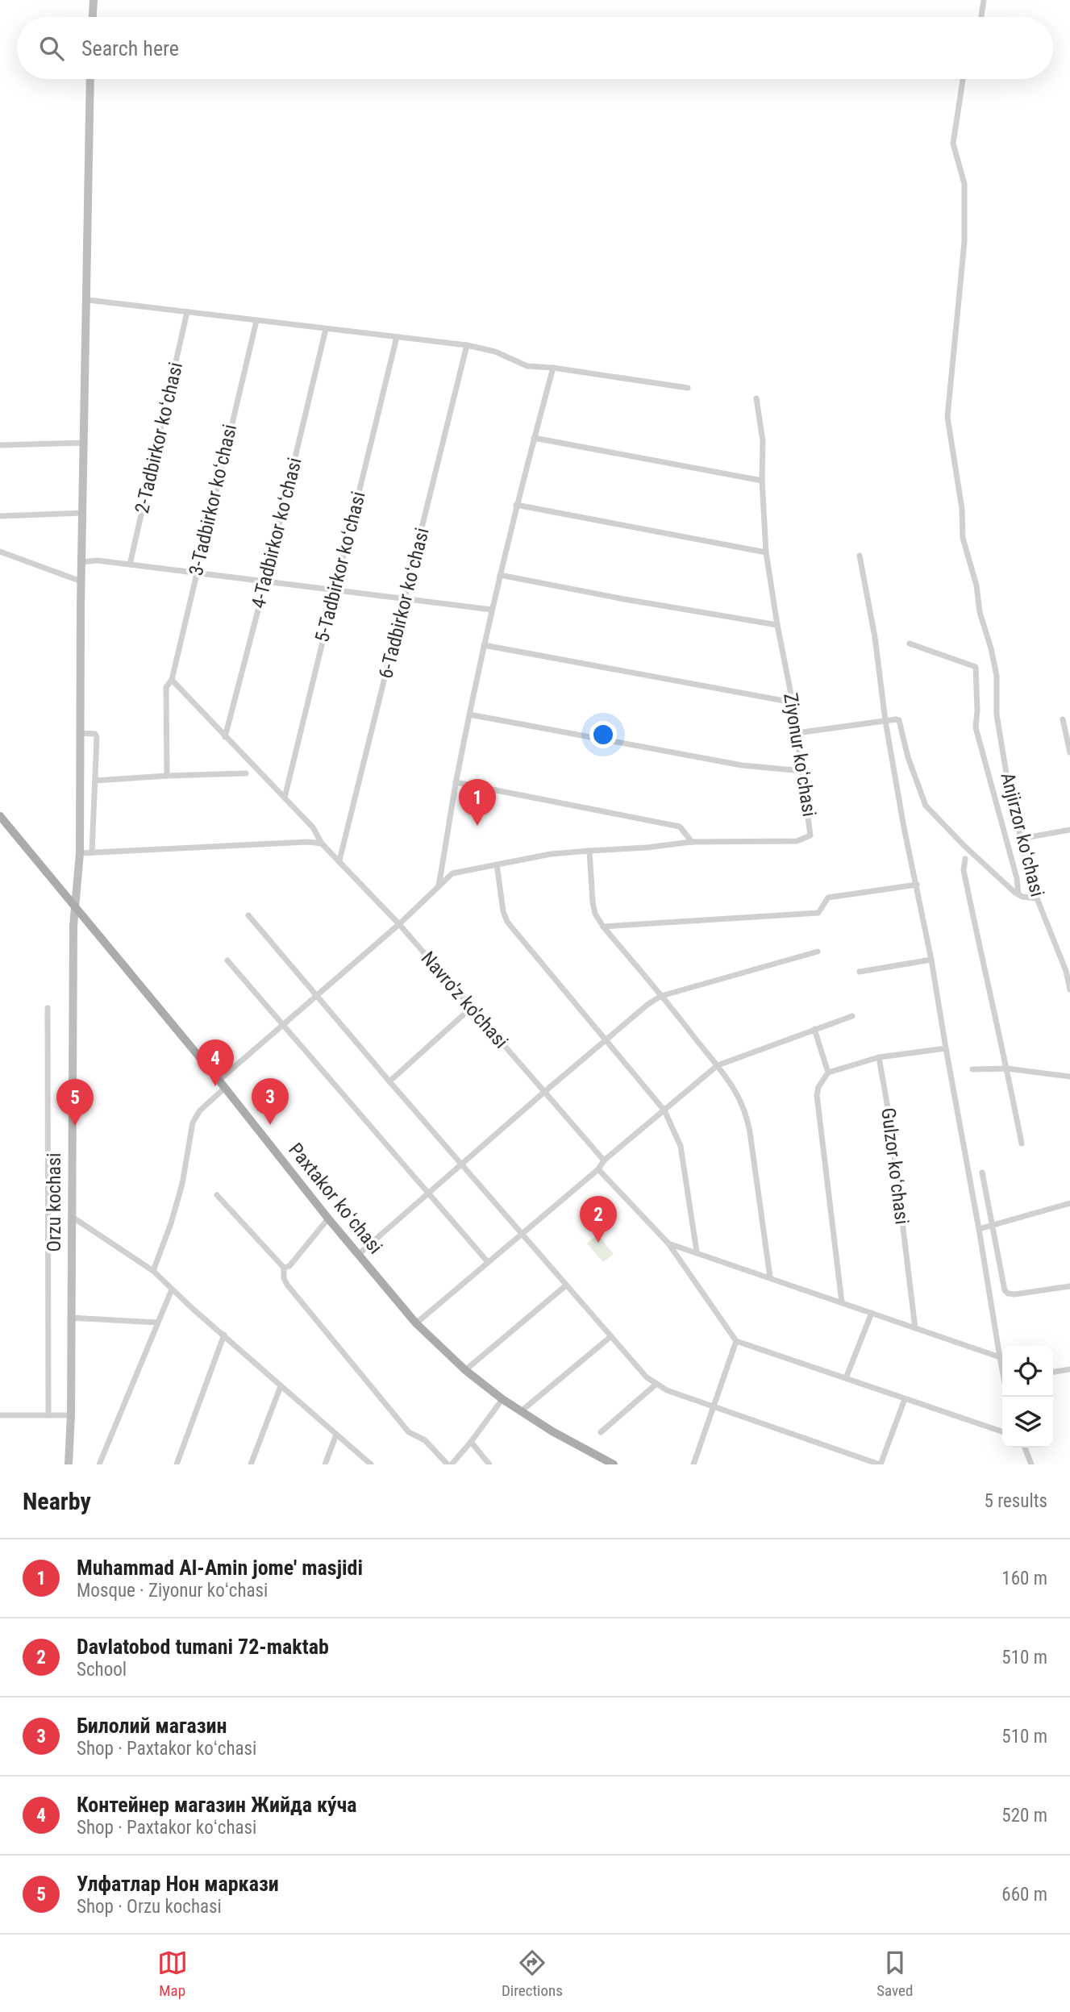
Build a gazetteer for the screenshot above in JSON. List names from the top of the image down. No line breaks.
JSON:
{"streets":{"main road":["Paxtakor koʻchasi","Orzu kochasi"],"street":["2-Tadbirkor koʻchasi","3-Tadbirkor koʻchasi","4-Tadbirkor koʻchasi","5-Tadbirkor koʻchasi","6-Tadbirkor koʻchasi","Ziyonur koʻchasi","Anjirzor koʻchasi","Navro'z ko'chasi","Gulzor koʻchasi"]},"crossings":[["3-Tadbirkor koʻchasi","Navro'z ko'chasi"],["4-Tadbirkor koʻchasi","Navro'z ko'chasi"],["5-Tadbirkor koʻchasi","Navro'z ko'chasi"],["6-Tadbirkor koʻchasi","Navro'z ko'chasi"],["Ziyonur koʻchasi","Navro'z ko'chasi"],["Ziyonur koʻchasi","Paxtakor koʻchasi"],["Paxtakor koʻchasi","Orzu kochasi"]],"page":{"search":"Search here","pins":["1","4","3","5","2"],"heading":["Nearby","5 results"],"list":[{"mark":"1","name":"Muhammad Al-Amin jome' masjidi","note":"Mosque · Ziyonur koʻchasi","value":"160 m"},{"mark":"2","name":"Davlatobod tumani 72-maktab","note":"School","value":"510 m"},{"mark":"3","name":"Билолий магазин","note":"Shop · Paxtakor koʻchasi","value":"510 m"},{"mark":"4","name":"Контейнер магазин Жийда ку́ча","note":"Shop · Paxtakor koʻchasi","value":"520 m"},{"mark":"5","name":"Улфатлар Нон маркази","note":"Shop · Orzu kochasi","value":"660 m"}],"nav":["Map","Directions","Saved"]}}
